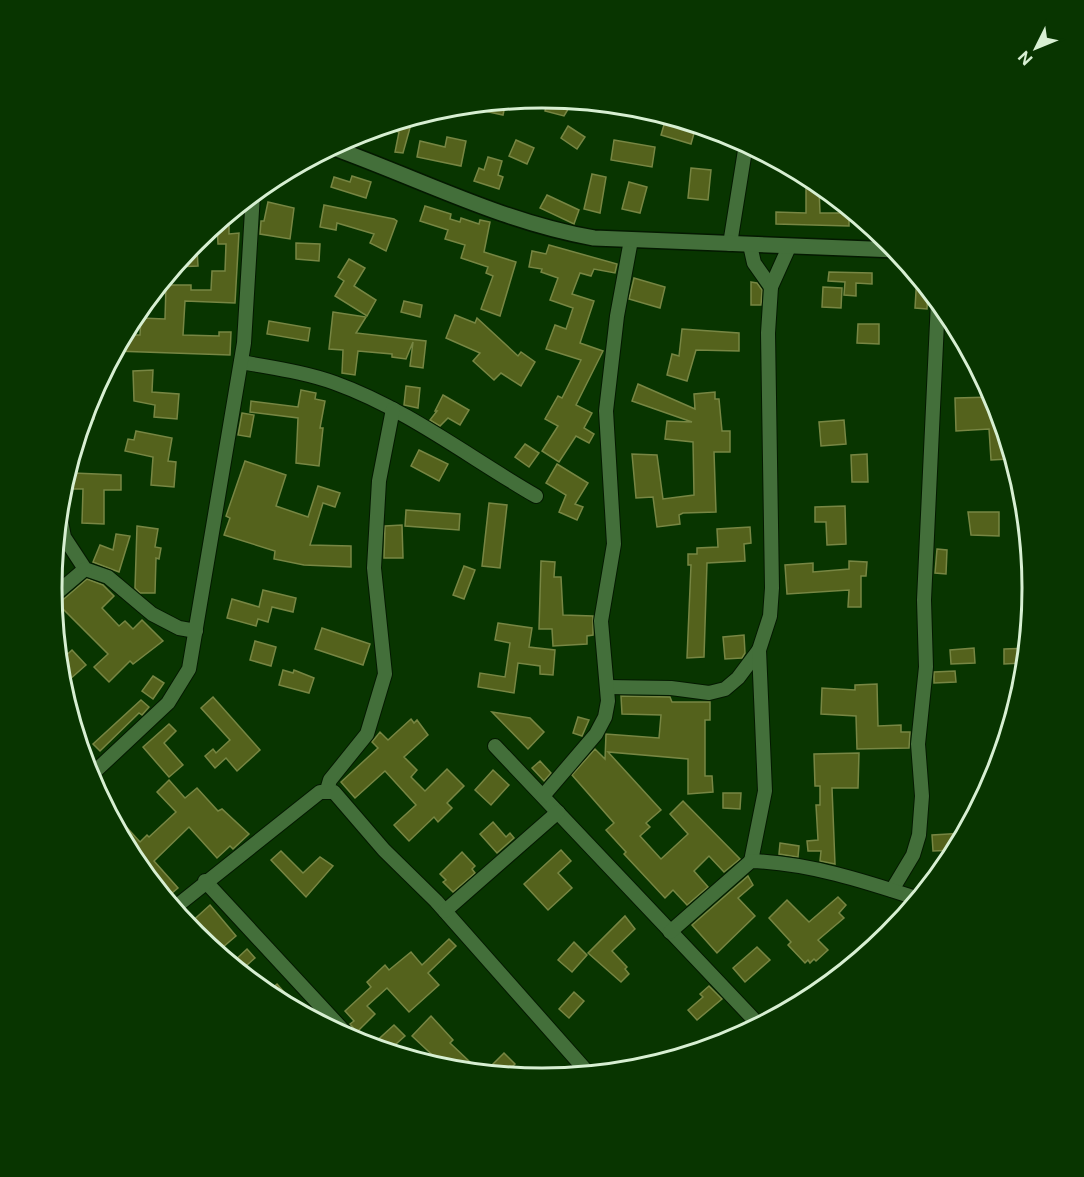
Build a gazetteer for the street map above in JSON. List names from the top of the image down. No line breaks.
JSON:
{"north":"bottom left"}
